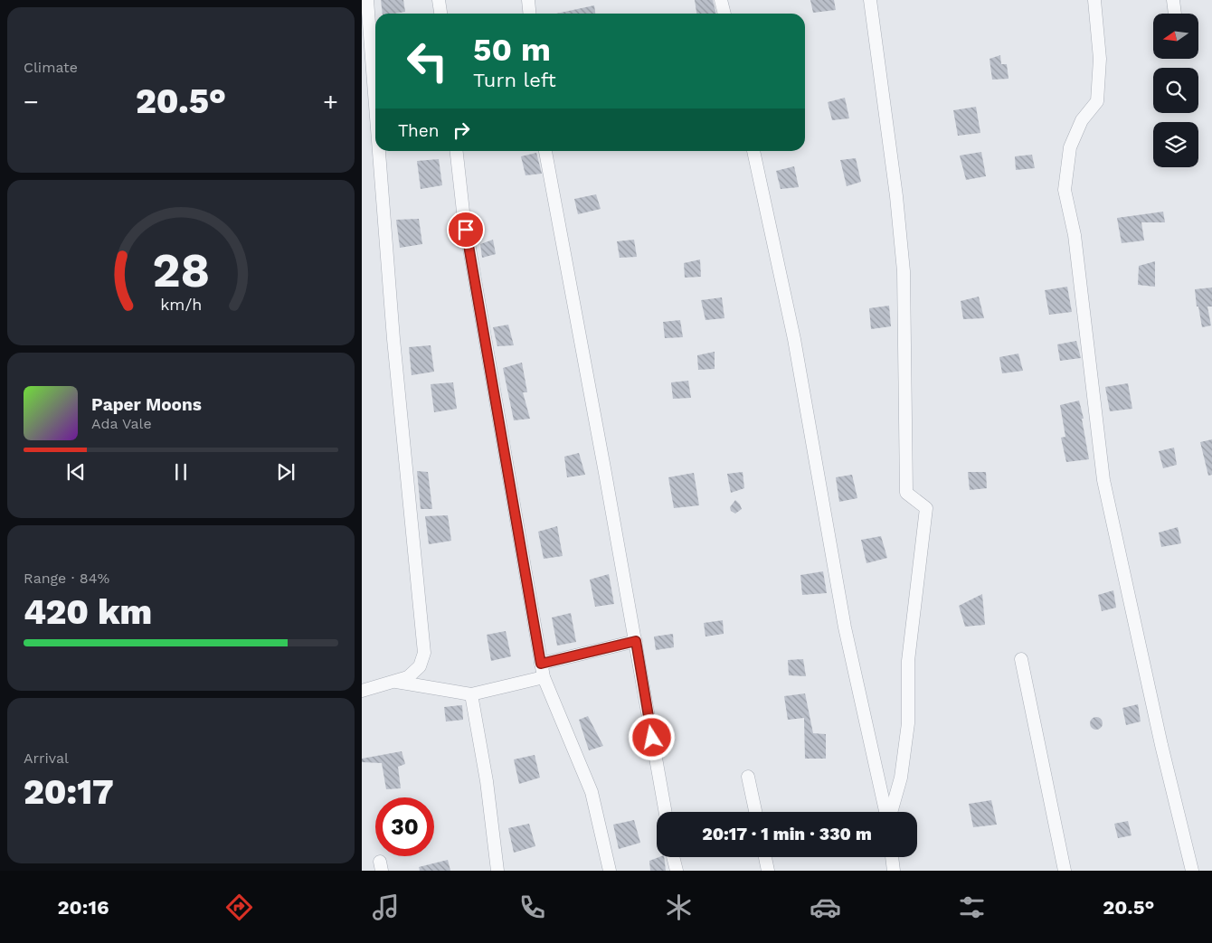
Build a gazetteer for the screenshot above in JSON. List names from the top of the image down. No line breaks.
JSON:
{"north":"left","page":{"tile":["Climate",["Range · 84%","420 km"],["Arrival","20:17"]],"turn":["50 m","Turn left"],"heat":["−","20.5°","+"],"then":"Then","song":["Paper Moons","Ada Vale"],"limit":"30","trip":"20:17 · 1 min · 330 m","tabs":["20:16","20.5°"],"gauge":["28","km/h"]}}
